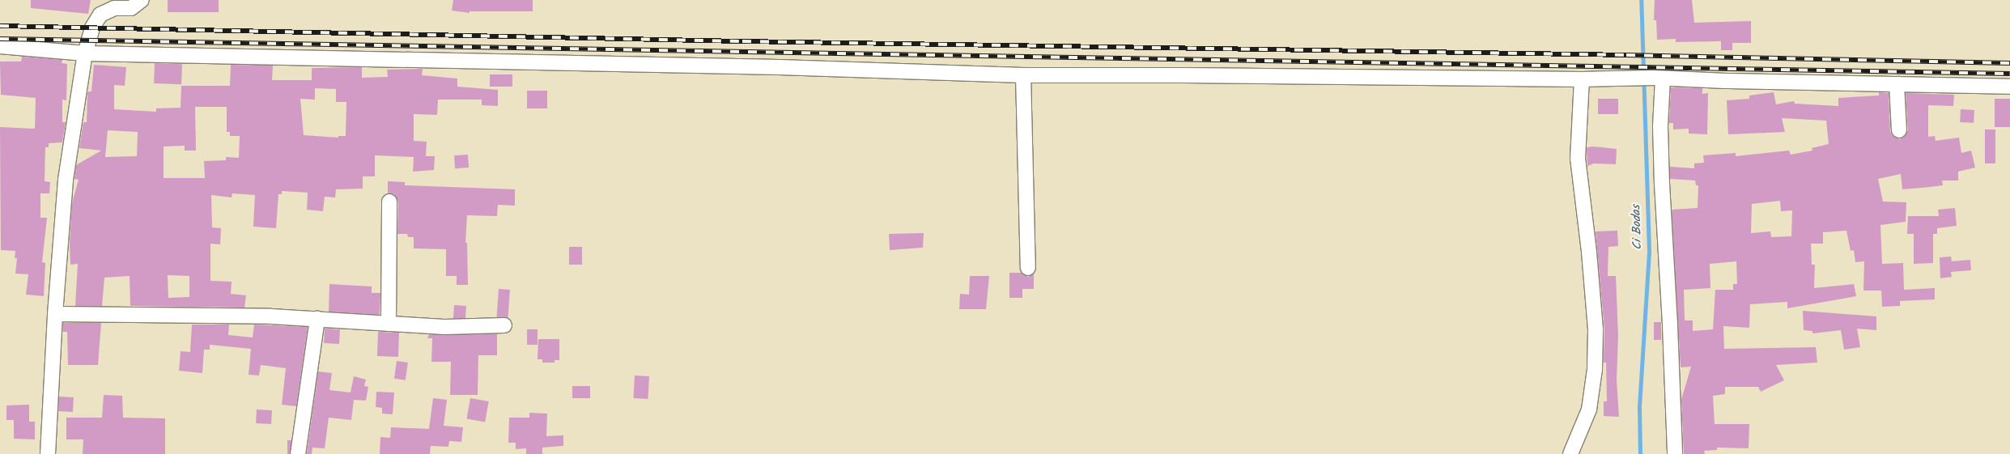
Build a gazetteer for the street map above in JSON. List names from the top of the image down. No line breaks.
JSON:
{"water":["Ci Bodas"]}
